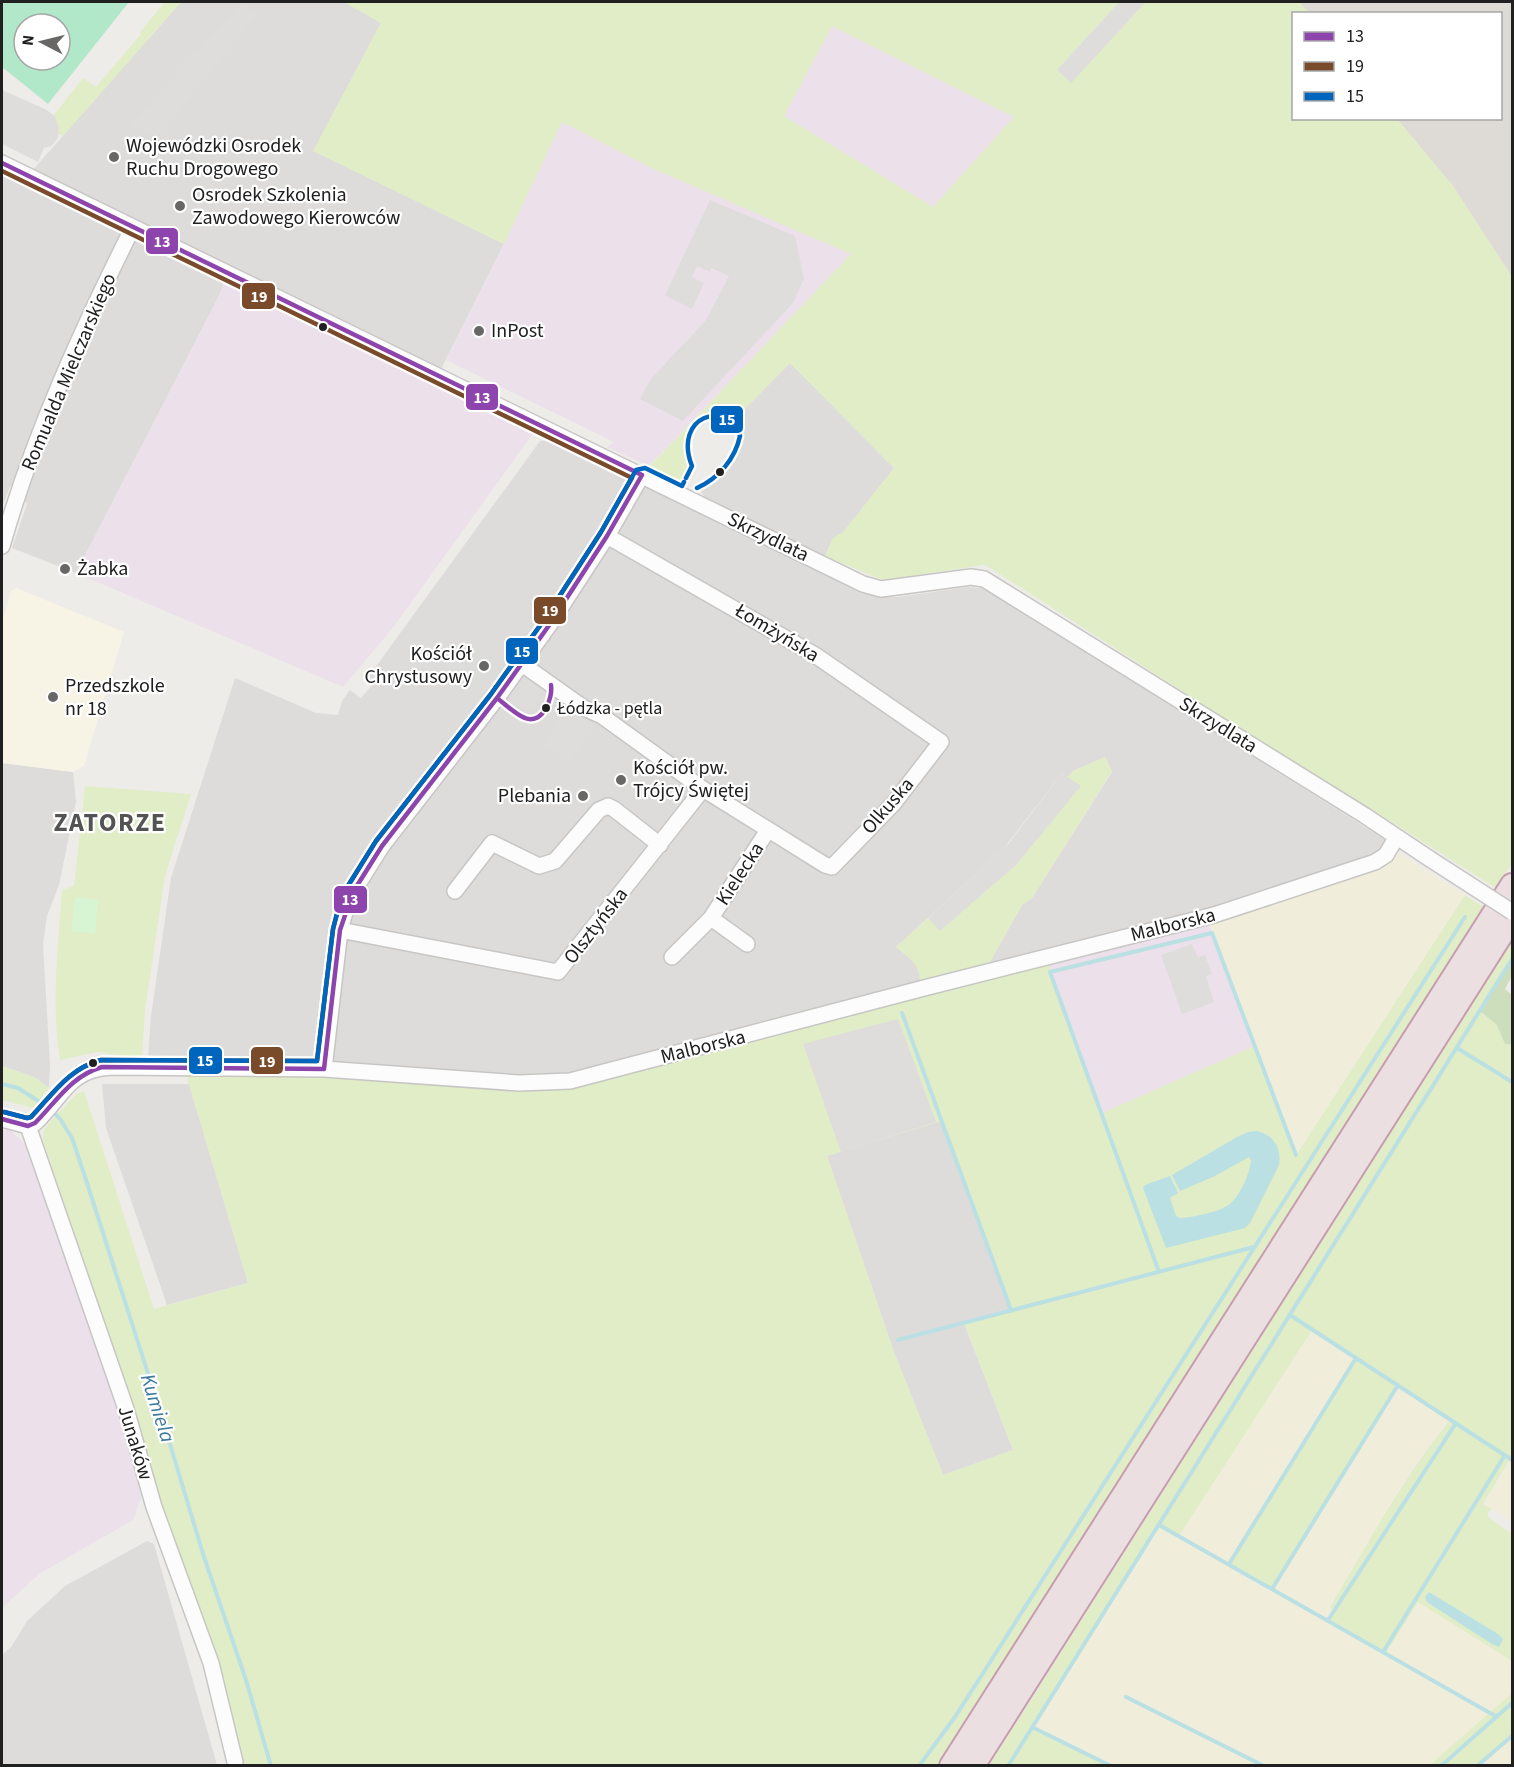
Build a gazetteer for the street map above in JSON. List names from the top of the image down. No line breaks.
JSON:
{"streets":{"street":["Romualda Mielczarskiego","Skrzydlata","Łomżyńska","Olkuska","Kielecka","Malborska","Olsztyńska","Junaków"]},"crossings":[["Romualda Mielczarskiego","Skrzydlata"],["Skrzydlata","Malborska"],["Łomżyńska","Olkuska"],["Olkuska","Kielecka"],["Kielecka","Olsztyńska"],["Malborska","Junaków"]],"districts":["ZATORZE"],"water":["Kumiela"],"places":["Wojewódzki Osrodek Ruchu Drogowego","Osrodek Szkolenia Zawodowego Kierowców","InPost","Żabka","Kościół Chrystusowy","Przedszkole nr 18","Łódzka - pętla","Kościół pw. Trójcy Świętej","Plebania"],"lines":["transit line 13","transit line 19","transit line 15"],"legend":["13","19","15"],"north":"left"}
